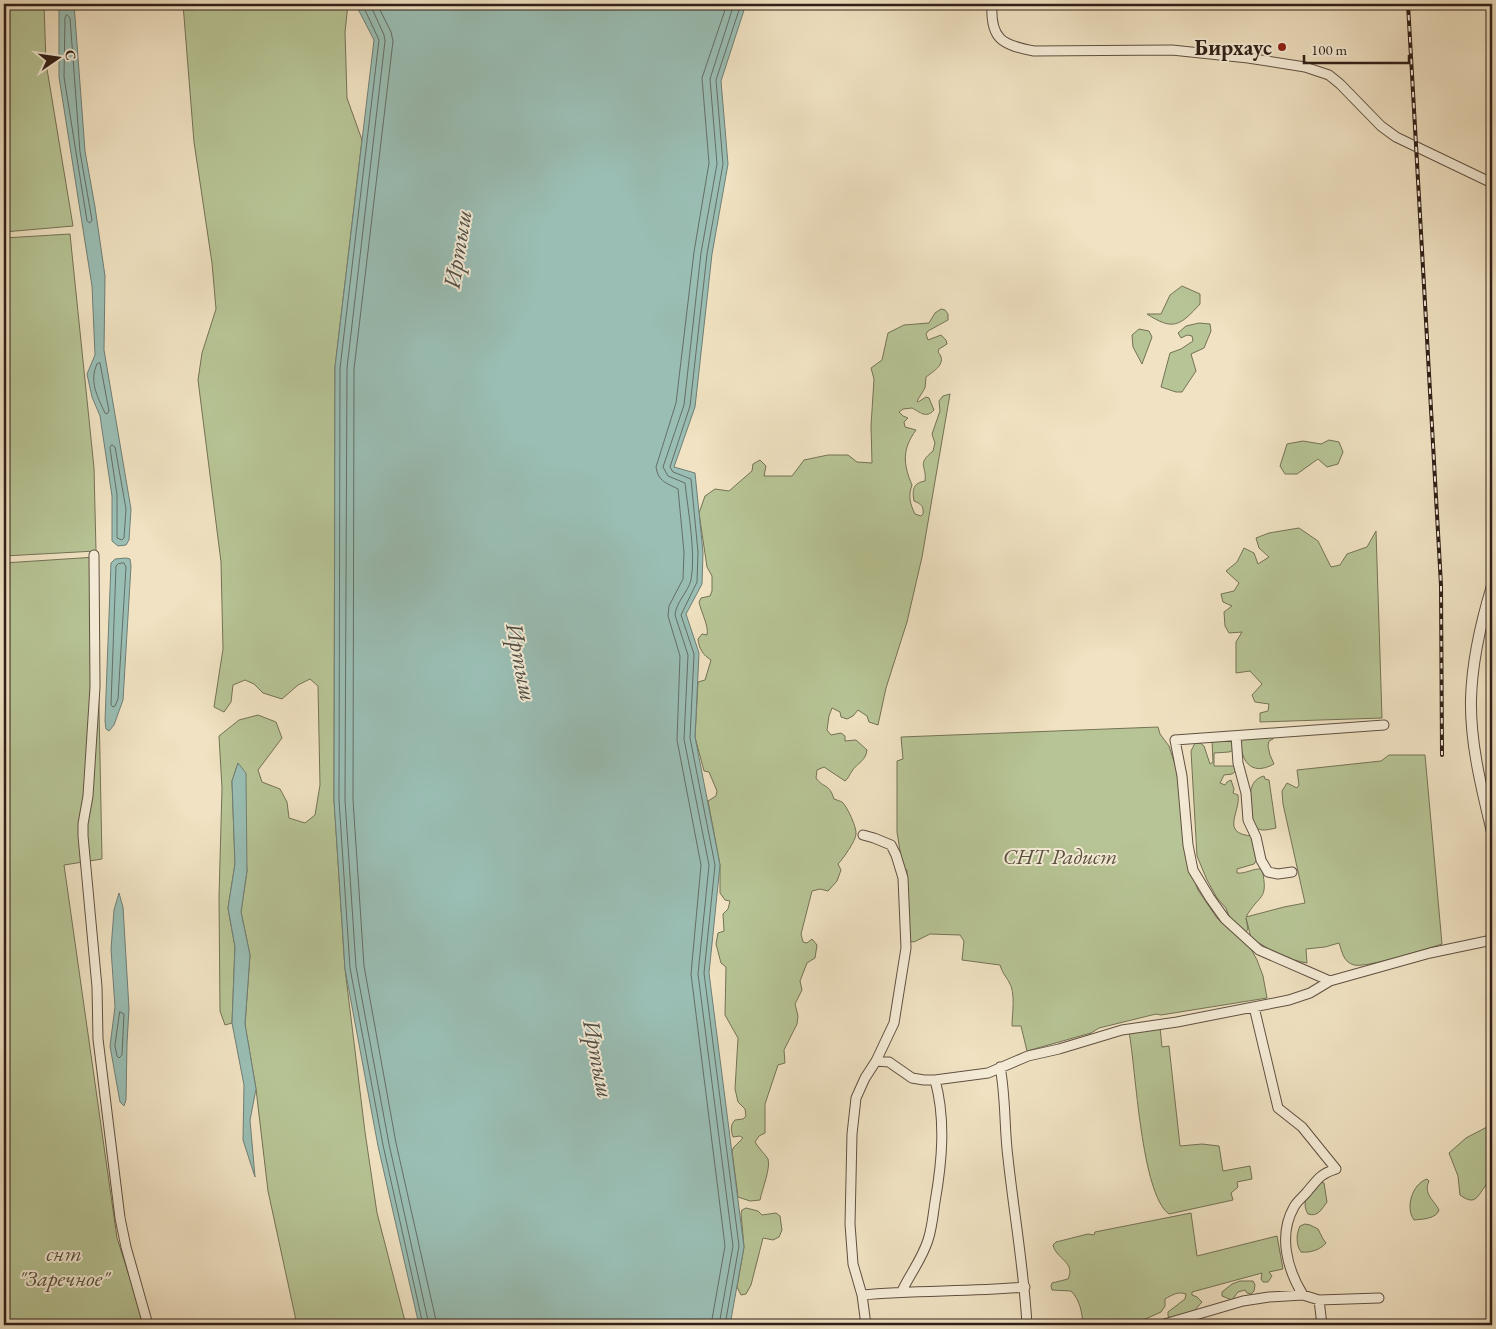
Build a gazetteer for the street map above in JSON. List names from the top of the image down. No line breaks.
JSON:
{"water":["Иртыш"],"parks":["СНТ Радист","снт \"Заречное\""],"places":["Бирхаус"],"scale_bar":"100 m","north":"right"}
